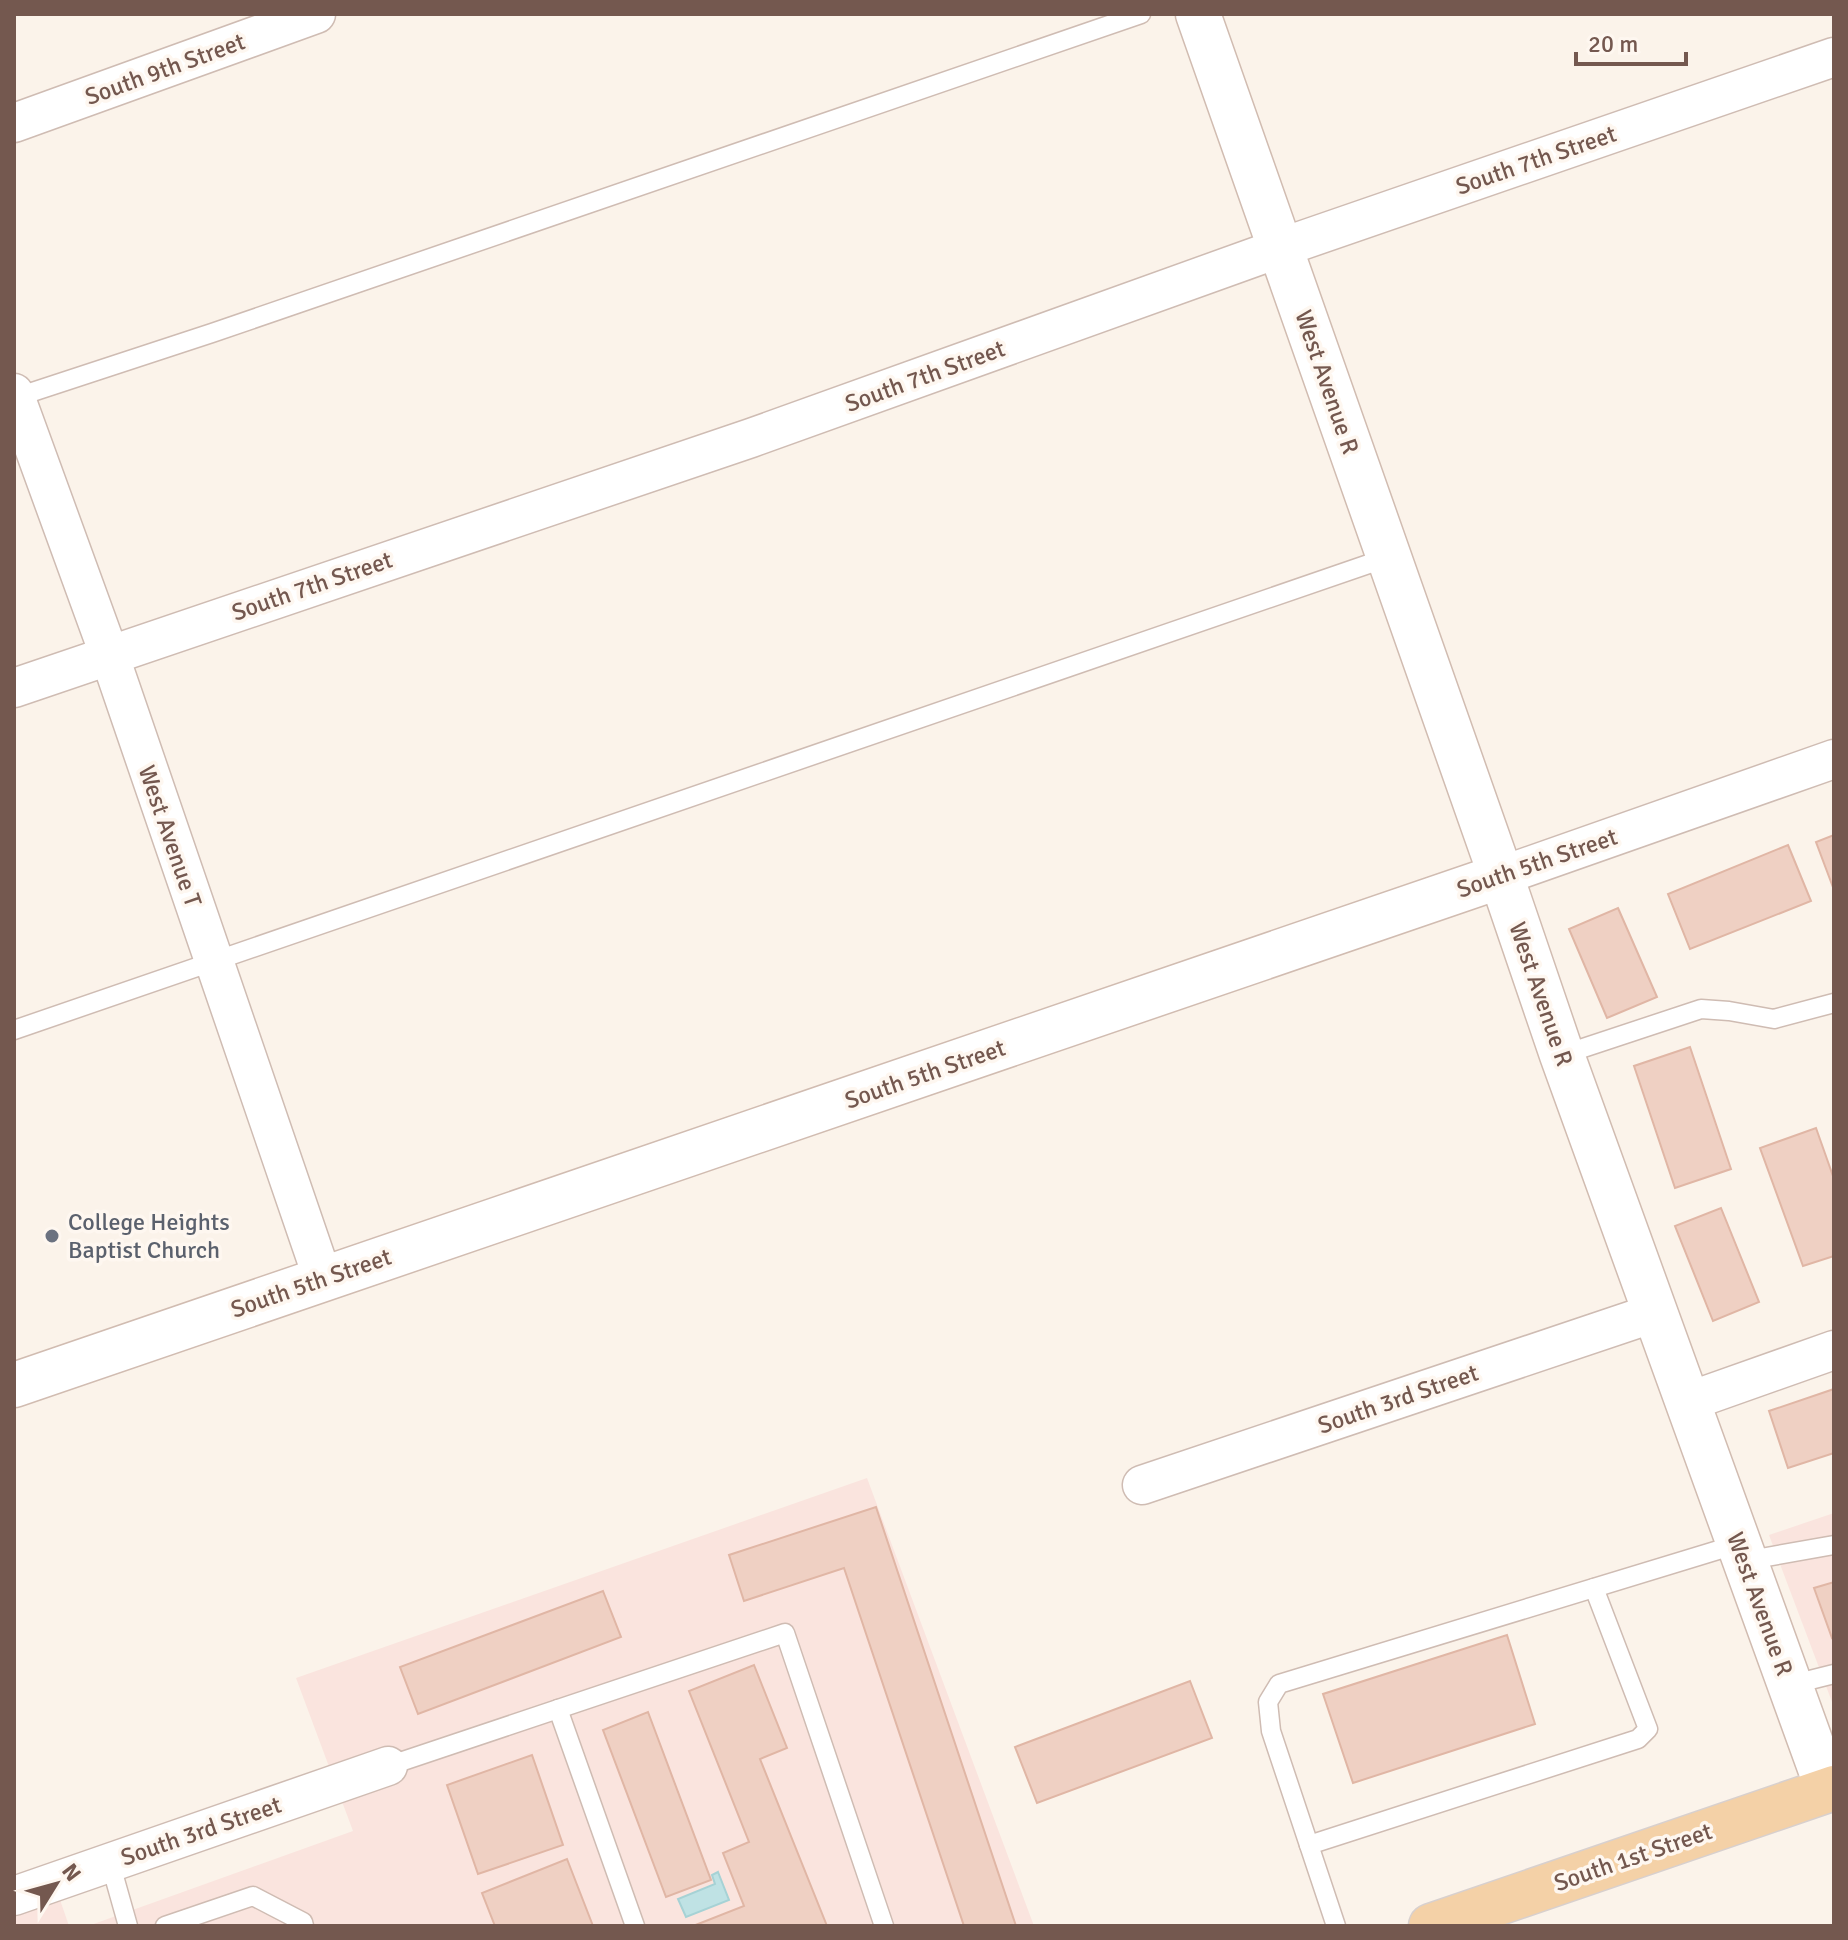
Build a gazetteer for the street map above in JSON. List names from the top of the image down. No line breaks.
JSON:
{"streets":{"main road":["South 1st Street"],"street":["South 9th Street","South 7th Street","West Avenue R","West Avenue T","South 5th Street","South 3rd Street"]},"crossings":[["South 7th Street","West Avenue R"],["South 7th Street","West Avenue T"],["West Avenue R","South 5th Street"],["West Avenue R","South 3rd Street"],["West Avenue R","South 1st Street"],["West Avenue T","South 5th Street"]],"places":["College Heights Baptist Church"],"scale_bar":"20 m","north":"top right"}
